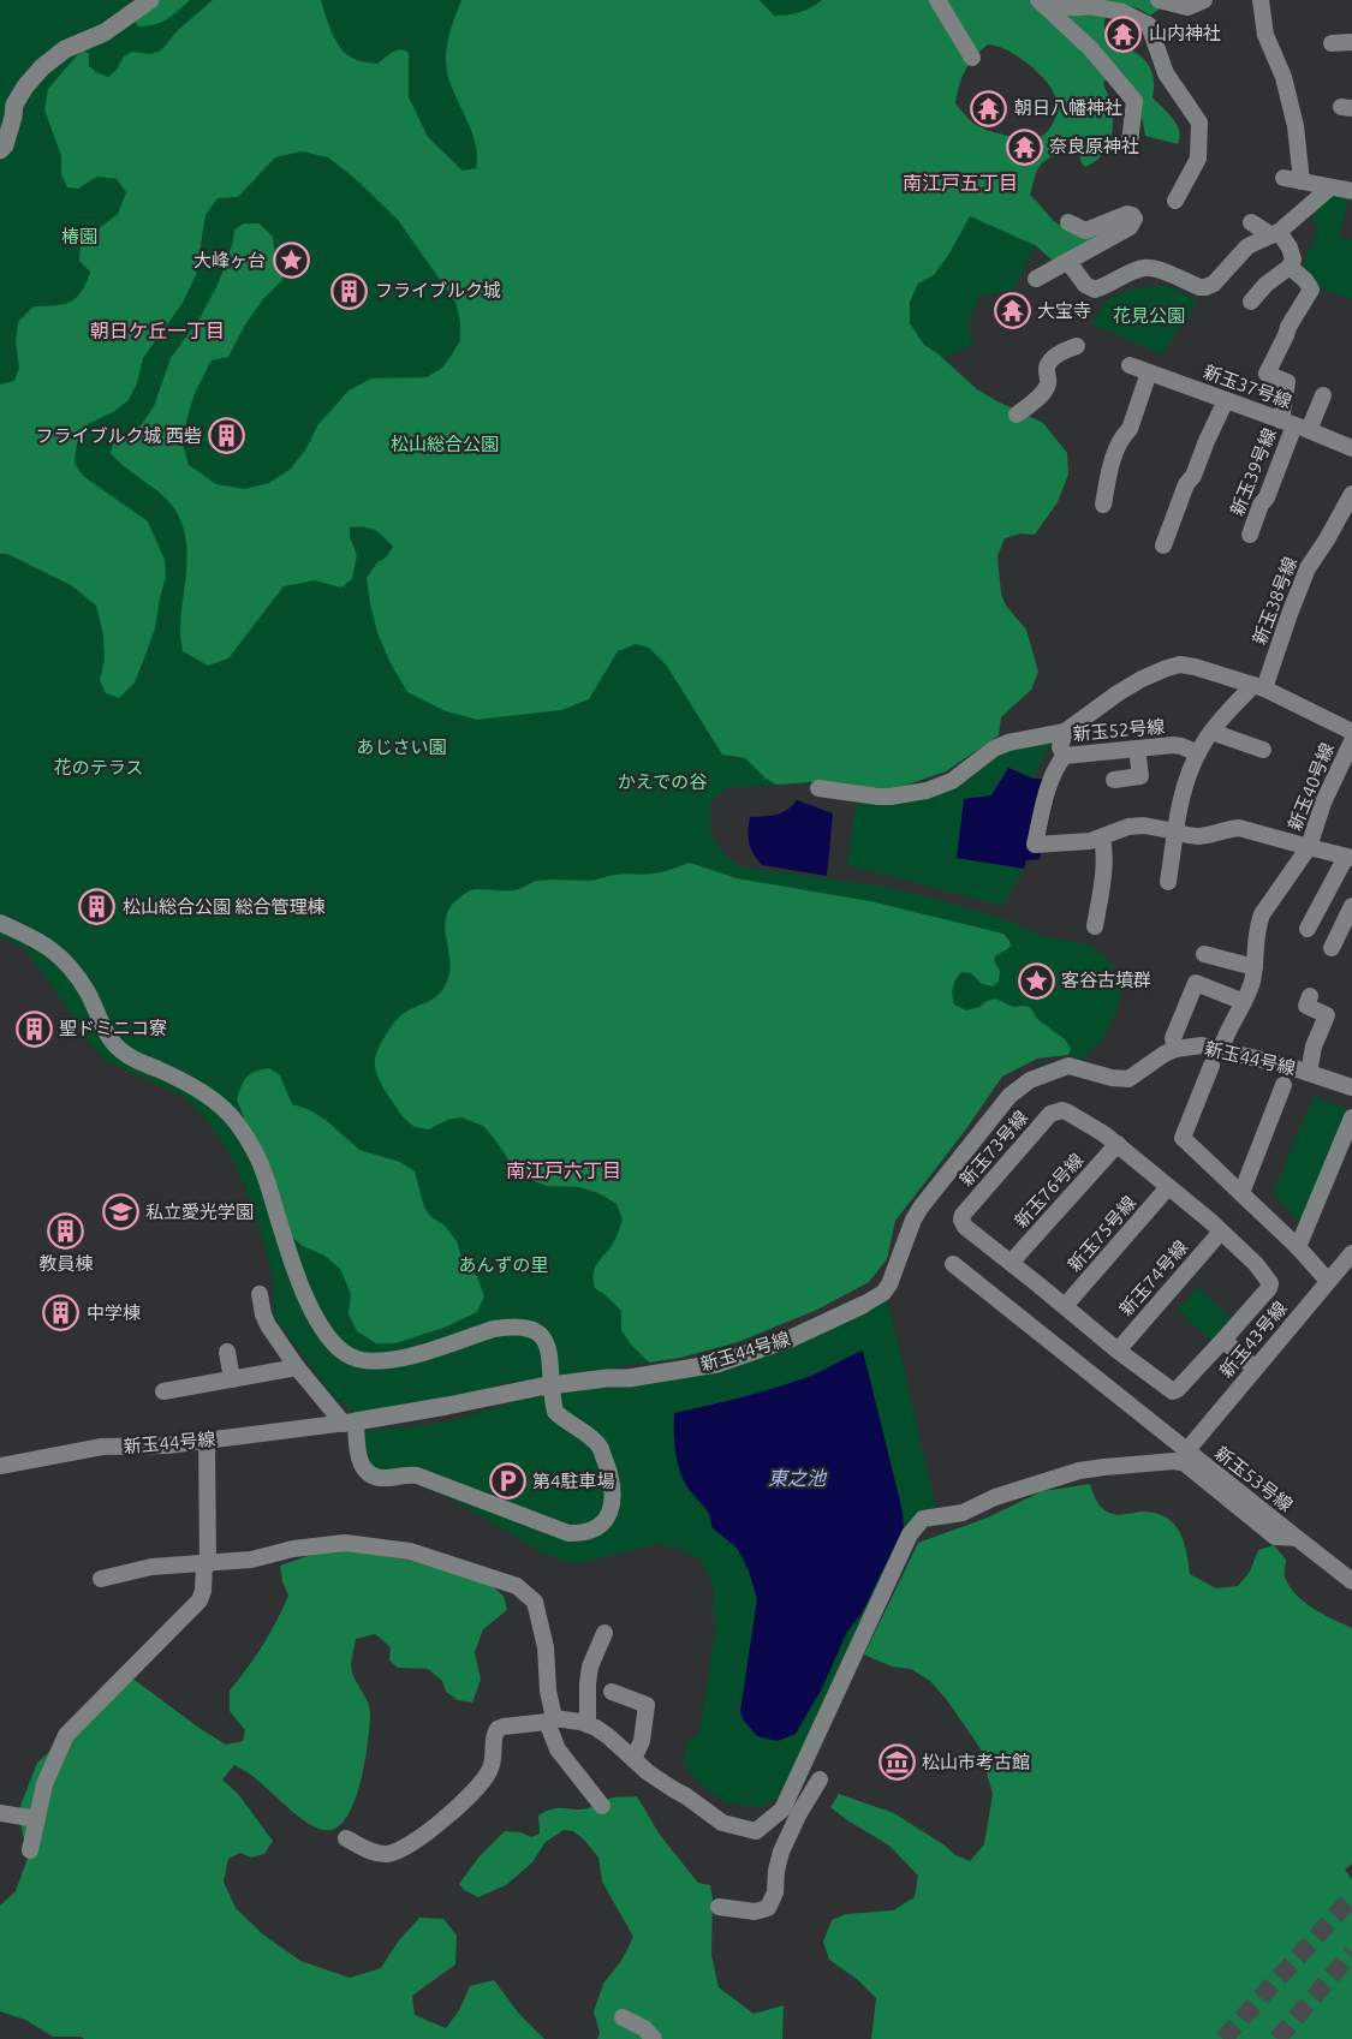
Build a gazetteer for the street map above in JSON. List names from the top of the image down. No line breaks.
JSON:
{"streets":{"street":["新玉37号線","新玉39号線","新玉38号線","新玉52号線","新玉40号線","新玉44号線","新玉73号線","新玉76号線","新玉75号線","新玉74号線","新玉43号線","新玉53号線"]},"crossings":[["新玉37号線","新玉39号線"],["新玉52号線","新玉40号線"],["新玉73号線","新玉76号線"],["新玉73号線","新玉75号線"],["新玉73号線","新玉74号線"],["新玉43号線","新玉53号線"]],"districts":["南江戸五丁目","朝日ケ丘一丁目","南江戸六丁目"],"water":["東之池"],"parks":["椿園","花見公園","松山総合公園","あじさい園","花のテラス","かえでの谷","あんずの里"],"places":{"temple":["山内神社","朝日八幡神社","奈良原神社","大宝寺"],"place":["大峰ヶ台","客谷古墳群"],"building":["フライブルク城","フライブルク城 西砦","松山総合公園 総合管理棟","聖ドミニコ寮","教員棟","中学棟"],"school or university":["私立愛光学園"],"parking":["第4駐車場"],"museum":["松山市考古館"]}}
